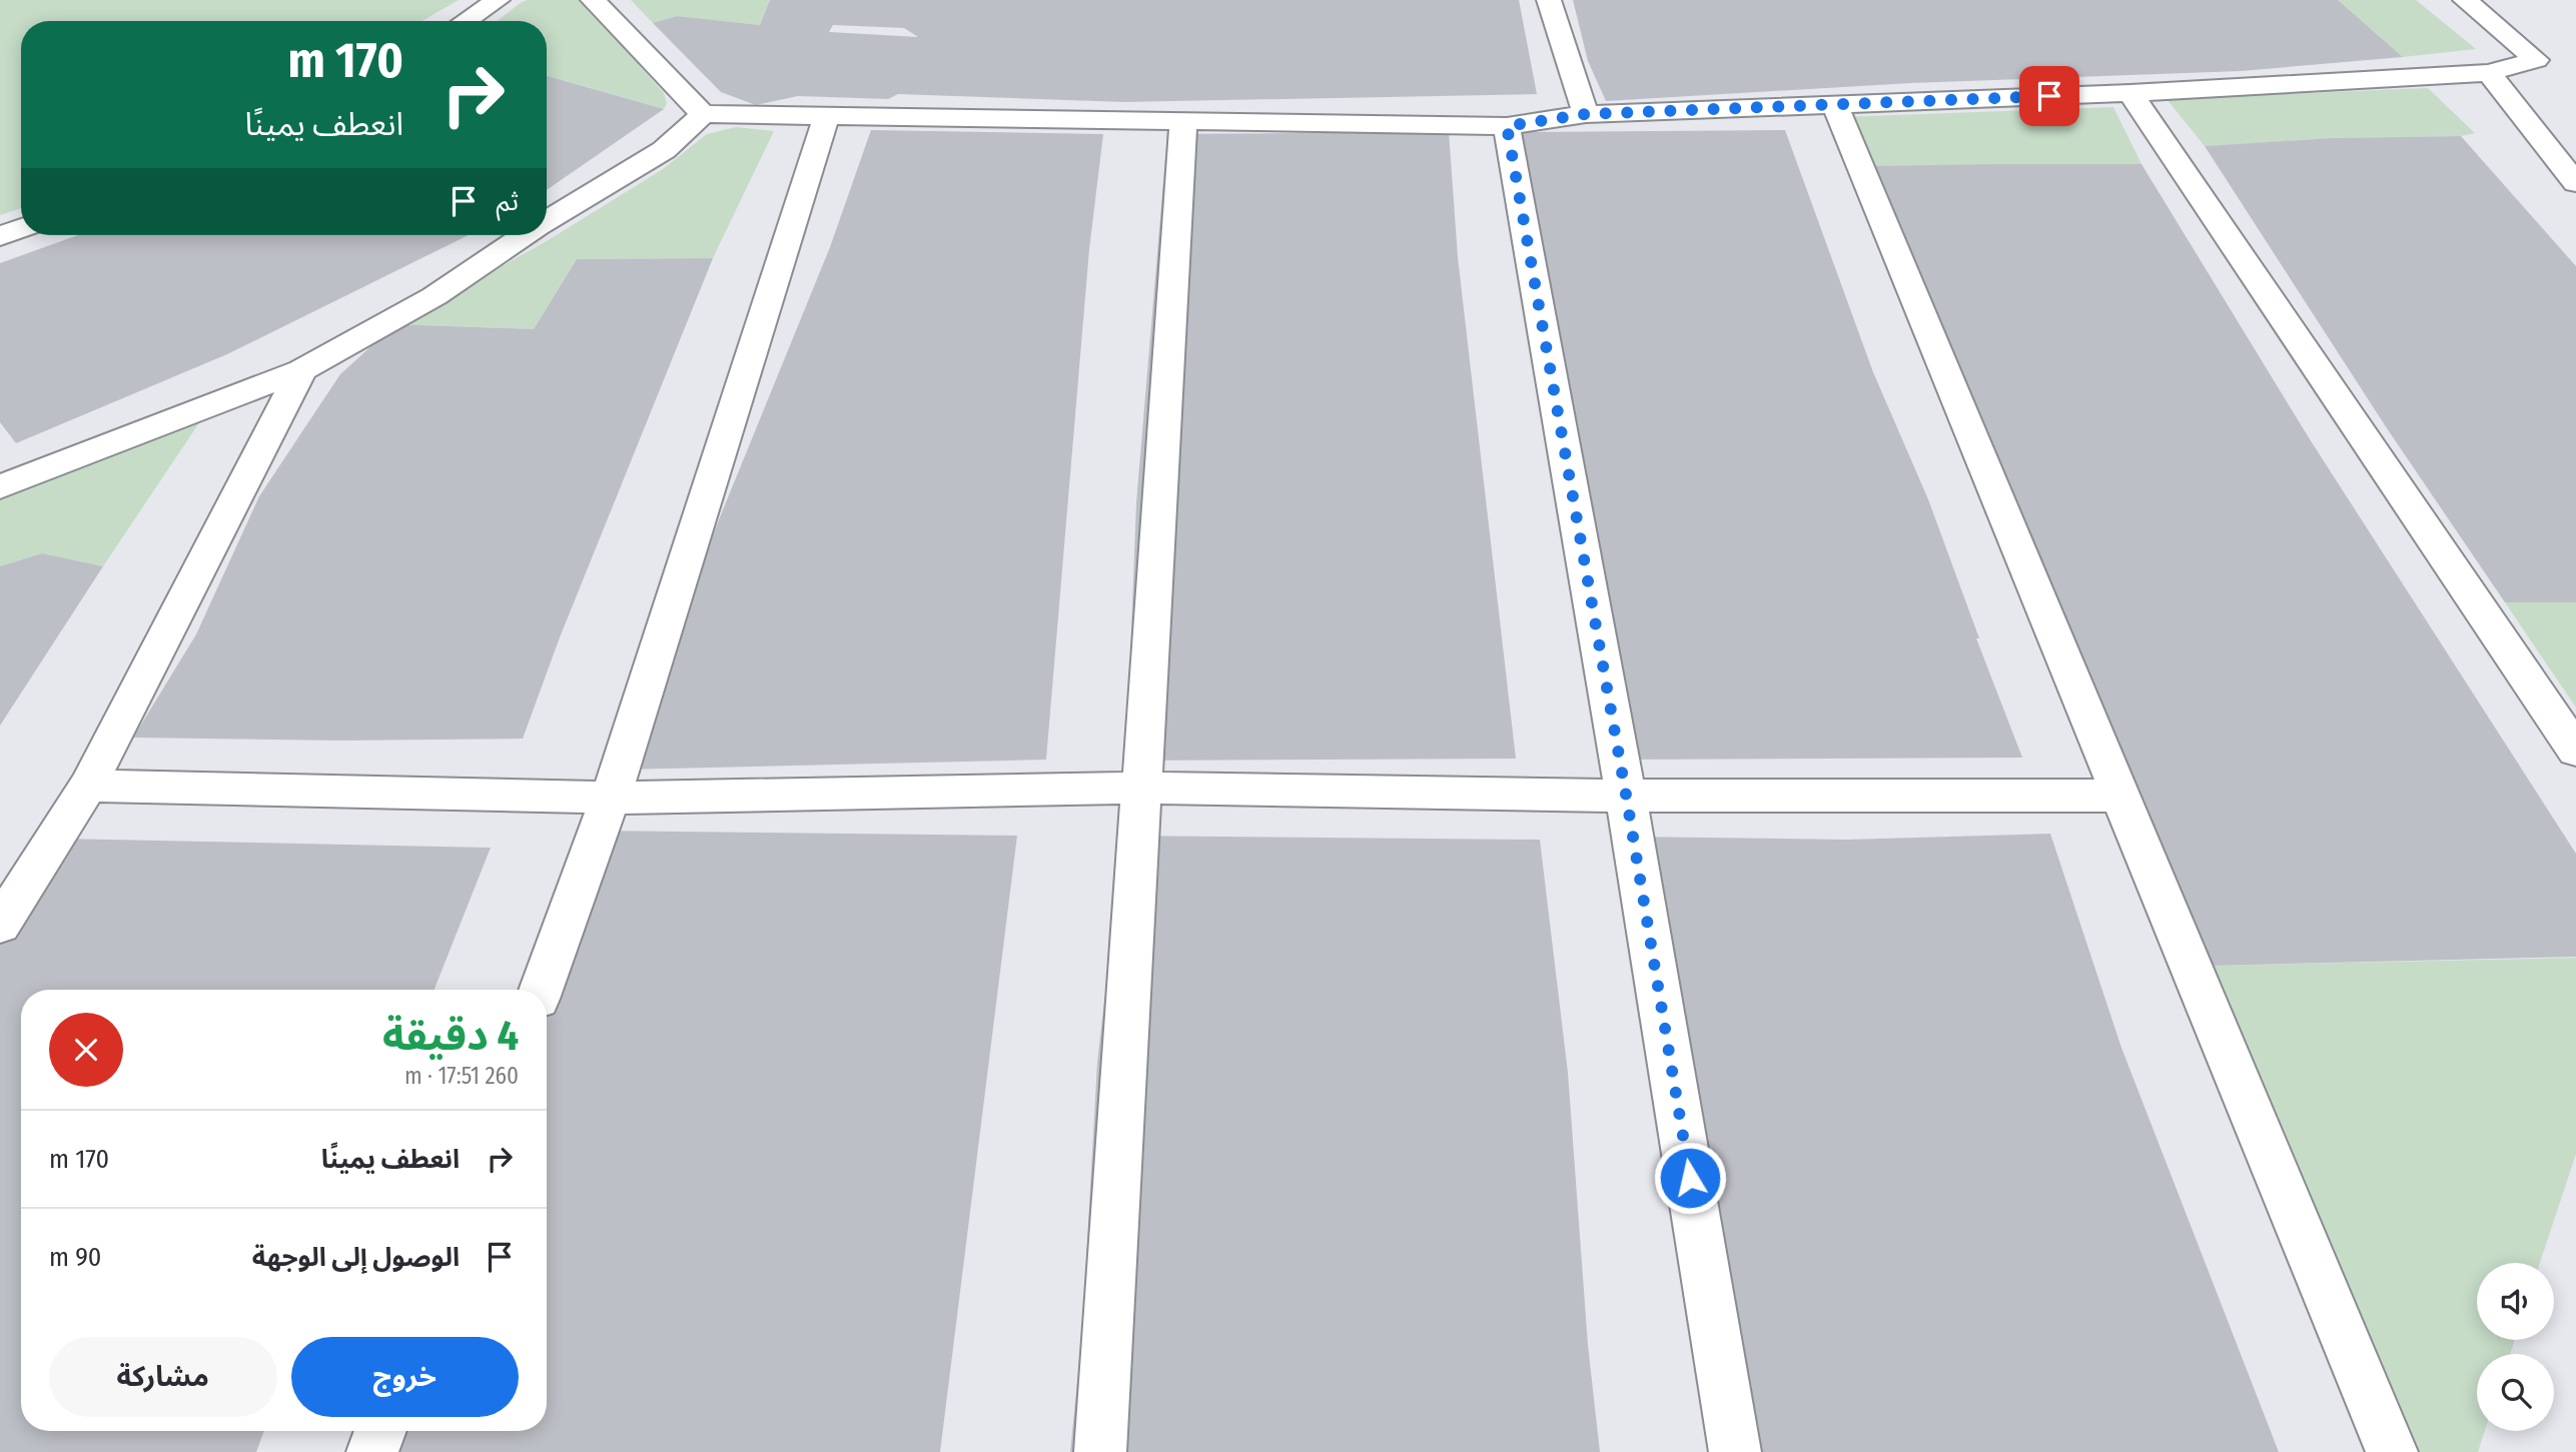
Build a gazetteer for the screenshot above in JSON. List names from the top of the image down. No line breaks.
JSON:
{"page":{"turn":["170 m","انعطف يمينًا"],"then":"ثم","heading":["4 دقيقة","260 m · 17:51"],"list":[{"name":"انعطف يمينًا","value":"170 m"},{"name":"الوصول إلى الوجهة","value":"90 m"}],"buttons":["خروج","مشاركة"]}}
